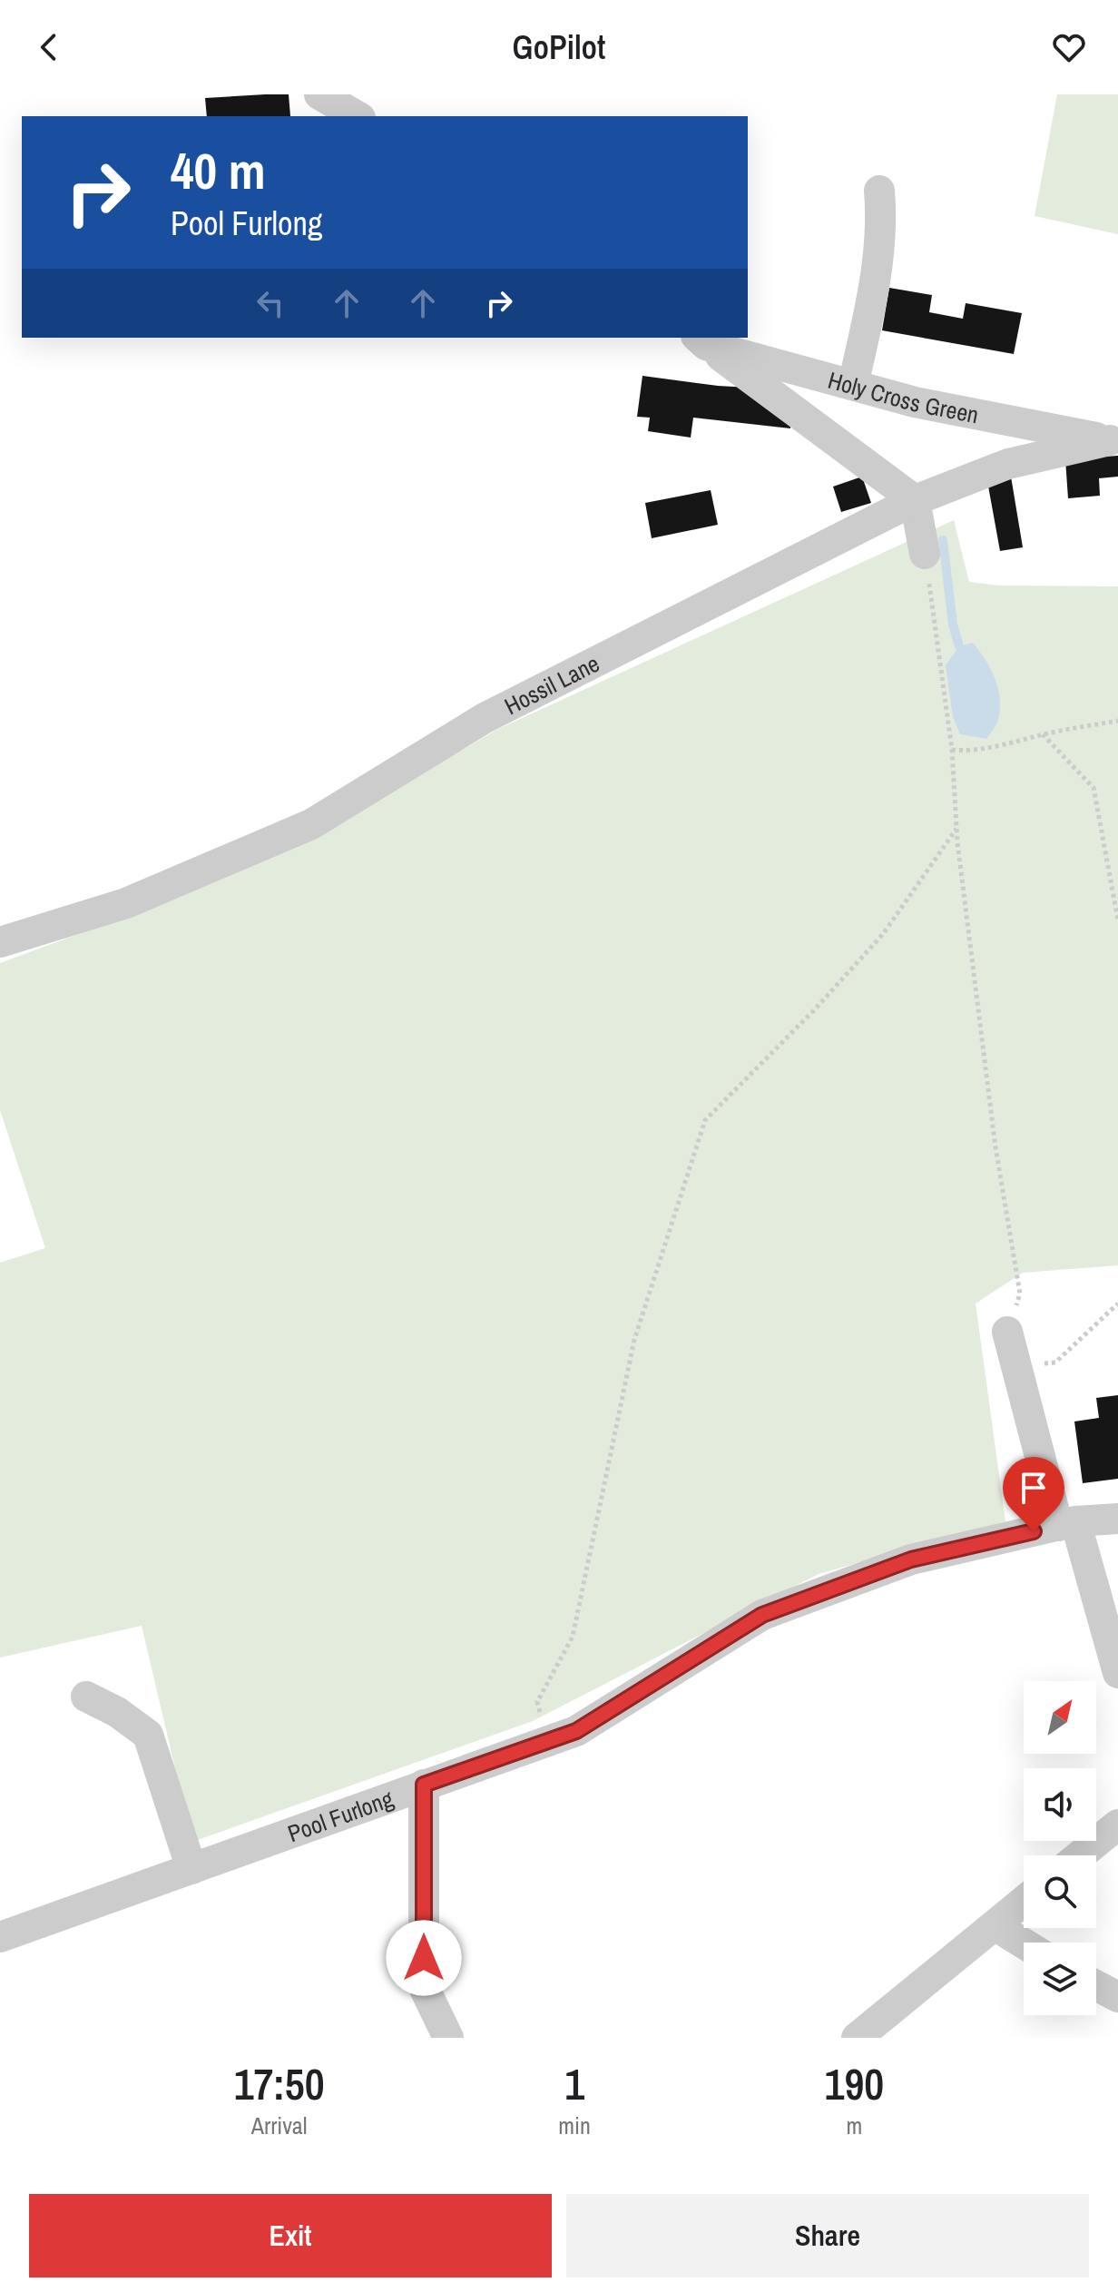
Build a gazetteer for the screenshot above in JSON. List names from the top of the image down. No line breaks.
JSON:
{"streets":{"street":["Holy Cross Green","Hossil Lane","Pool Furlong"]},"crossings":[["Holy Cross Green","Hossil Lane"]],"north":"top right","page":{"header":"GoPilot","turn":["40 m","Pool Furlong"],"eta":["17:50","Arrival","1","min","190","m"],"buttons":["Exit","Share"]}}
